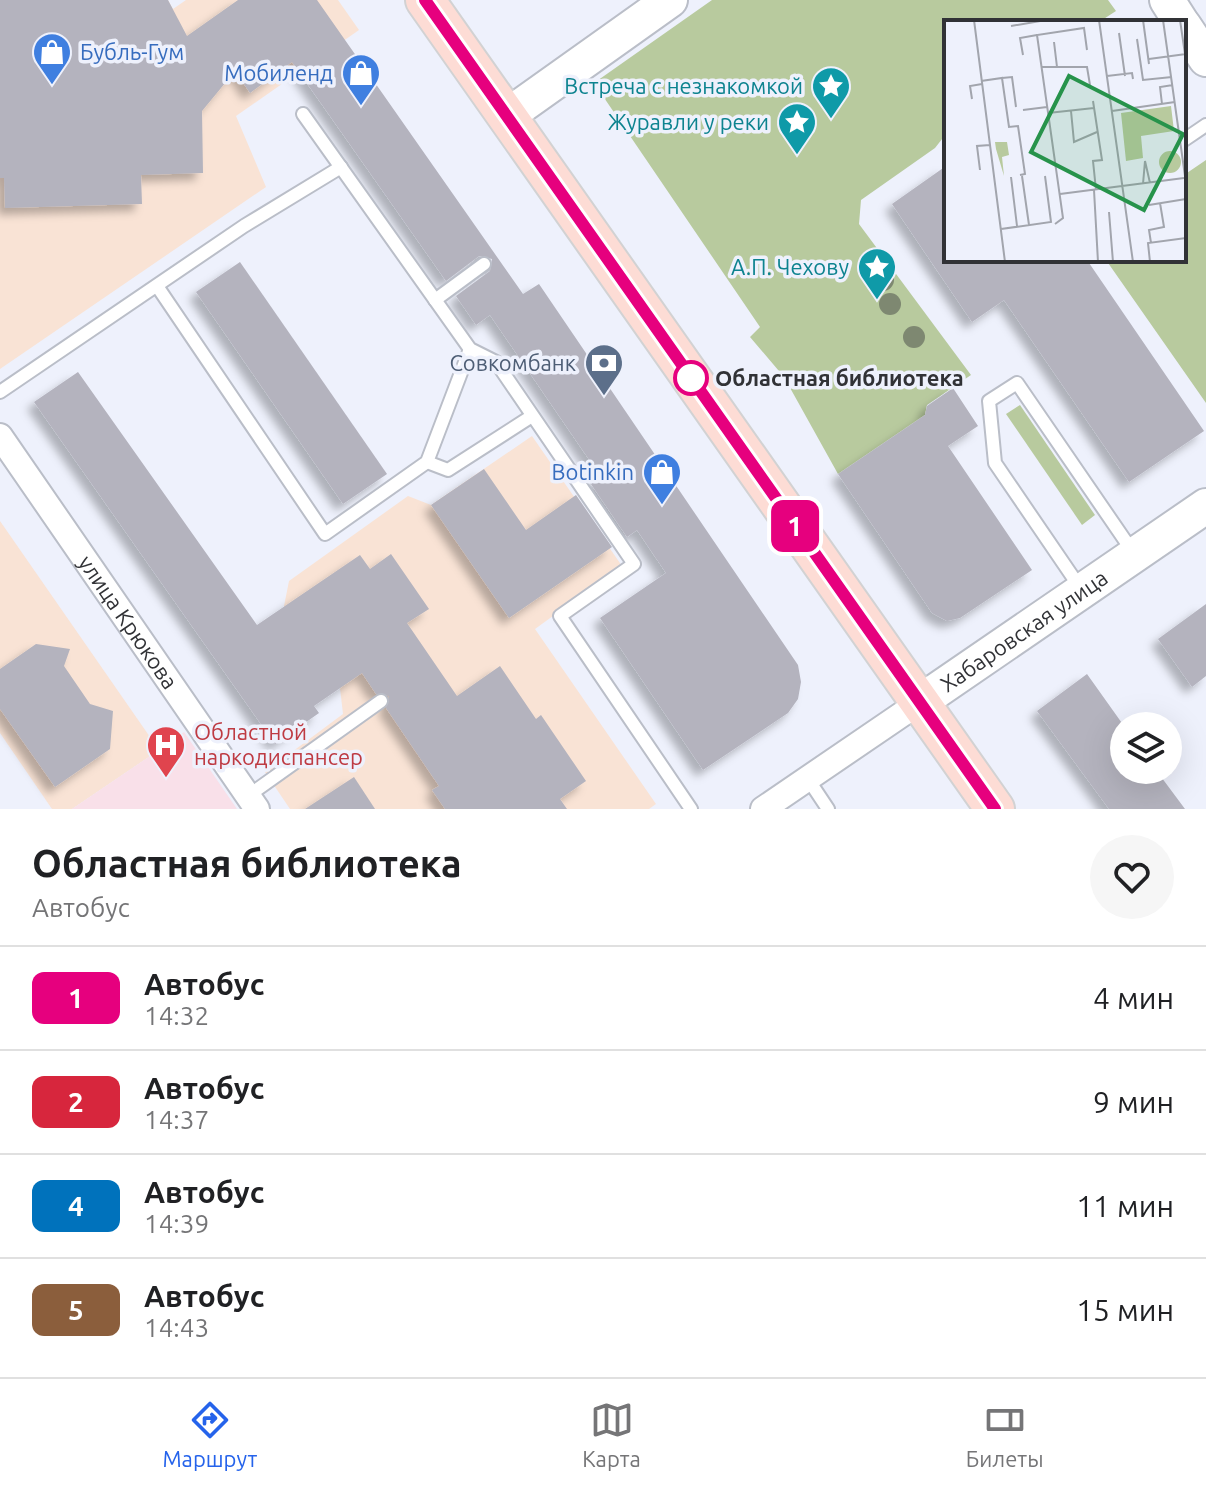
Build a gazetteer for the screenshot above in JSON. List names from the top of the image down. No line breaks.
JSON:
{"streets":{"street":["улица Крюкова","Хабаровская улица"]},"places":{"shop":["Бубль-Гум","Мобиленд","Botinkin"],"place":["Встреча с незнакомкой","Журавли у реки","А.П. Чехову"],"other":["Областная библиотека"],"bank":["Совкомбанк"],"hospital":["Областной наркодиспансер"]},"lines":["bus line 1"],"page":{"on_map":"1","heading":["Областная библиотека","Автобус"],"list":[{"mark":"1","name":"Автобус","note":"14:32","value":"4 мин"},{"mark":"2","name":"Автобус","note":"14:37","value":"9 мин"},{"mark":"4","name":"Автобус","note":"14:39","value":"11 мин"},{"mark":"5","name":"Автобус","note":"14:43","value":"15 мин"}],"tabs":["Маршрут","Карта","Билеты"]}}
